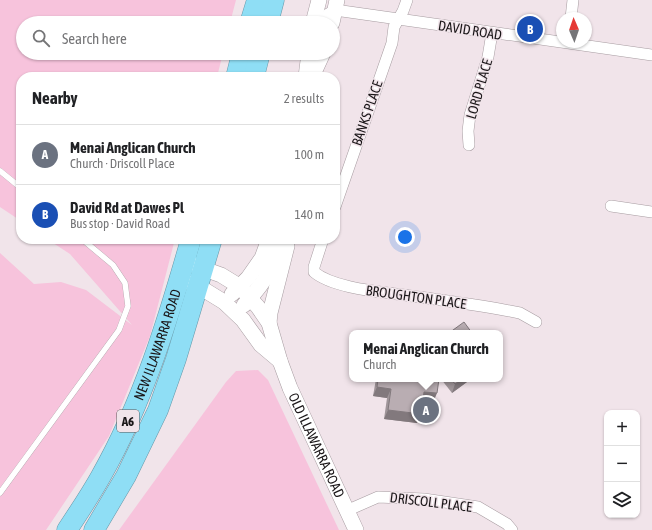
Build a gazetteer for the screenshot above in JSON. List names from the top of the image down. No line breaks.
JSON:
{"streets":{"highway":["NEW ILLAWARRA ROAD","A6"],"street":["DAVID ROAD","LORD PLACE","BANKS PLACE","BROUGHTON PLACE","OLD ILLAWARRA ROAD","DRISCOLL PLACE"]},"crossings":[["DAVID ROAD","LORD PLACE"],["DAVID ROAD","BANKS PLACE"],["NEW ILLAWARRA ROAD","OLD ILLAWARRA ROAD"],["OLD ILLAWARRA ROAD","DRISCOLL PLACE"]],"north":"top","page":{"pins":["B","A"],"search":"Search here","heading":["Nearby","2 results"],"list":[{"mark":"A","name":"Menai Anglican Church","note":"Church · Driscoll Place","value":"100 m"},{"mark":"B","name":"David Rd at Dawes Pl","note":"Bus stop · David Road","value":"140 m"}],"popup":["Menai Anglican Church","Church"],"map_buttons":["+","−"]}}
